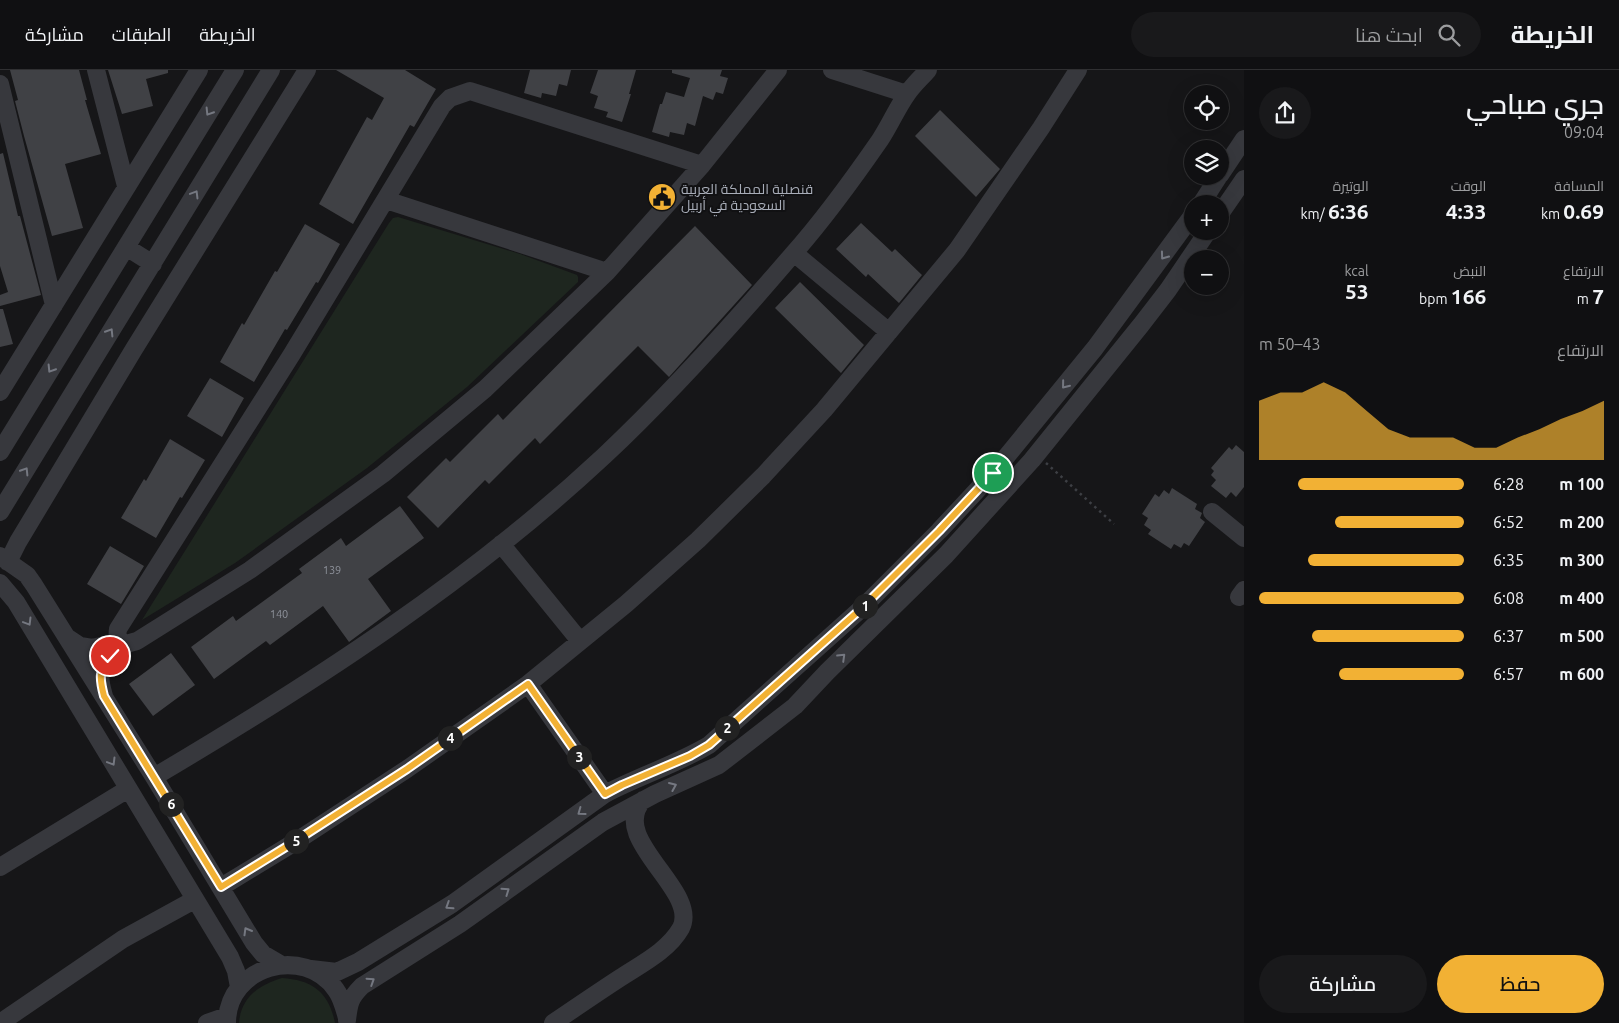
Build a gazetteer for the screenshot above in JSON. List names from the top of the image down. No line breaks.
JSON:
{"places":{"public building":["قنصلية المملكة العربية السعودية في أربيل"]},"house_numbers":["139","140"],"page":{"header":"الخريطة","search":"ابحث هنا","nav":["الخريطة","الطبقات","مشاركة"],"heading":["جري صباحي","09:04"],"map_buttons":["+","−"],"stats":[["المسافة","0.69 km"],["الوقت","4:33"],["الوتيرة","6:36 /km"],["الارتفاع","7 m"],["النبض","166 bpm"],["kcal","53"]],"chart":["الارتفاع","43–50 m"],"list":[{"name":"100 m","note":"6:28"},{"name":"200 m","note":"6:52"},{"name":"300 m","note":"6:35"},{"name":"400 m","note":"6:08"},{"name":"500 m","note":"6:37"},{"name":"600 m","note":"6:57"}],"pins":["1","2","4","3","6","5"],"buttons":["حفظ","مشاركة"]}}
